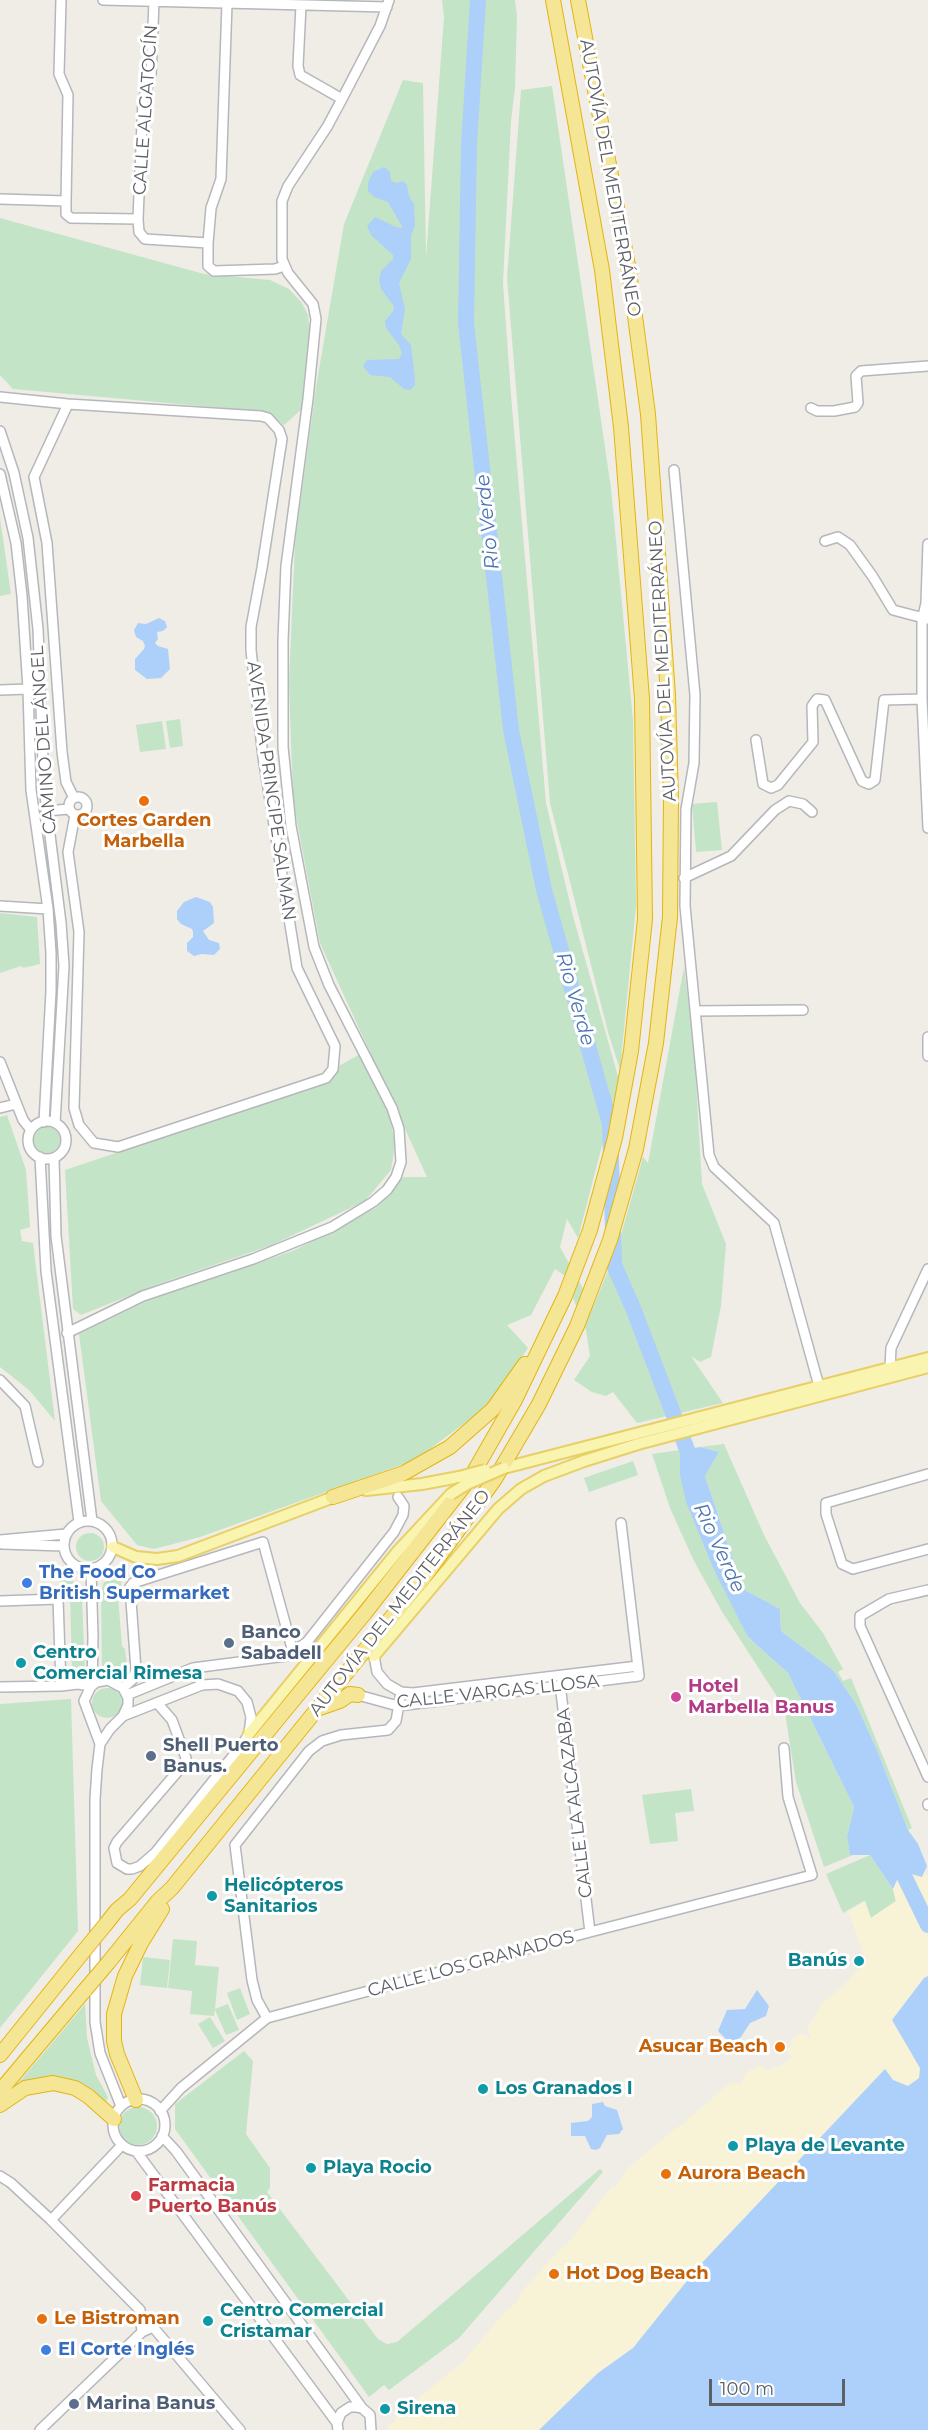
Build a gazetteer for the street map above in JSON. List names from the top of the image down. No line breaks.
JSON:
{"streets":{"highway":["AUTOVÍA DEL MEDITERRÁNEO"],"street":["CALLE ALGATOCÍN","CAMINO DEL ÁNGEL","AVENIDA PRINCIPE SALMAN","CALLE VARGAS LLOSA","CALLE LA ALCAZABA","CALLE LOS GRANADOS"]},"crossings":[["AUTOVÍA DEL MEDITERRÁNEO","CALLE VARGAS LLOSA"],["CALLE VARGAS LLOSA","CALLE LA ALCAZABA"],["CALLE LA ALCAZABA","CALLE LOS GRANADOS"]],"water":["Rio Verde"],"places":["Cortes Garden Marbella","The Food Co British Supermarket","Banco Sabadell","Centro Comercial Rimesa","Hotel Marbella Banus","Shell Puerto Banus.","Helicópteros Sanitarios","Banús","Asucar Beach","Los Granados I","Playa de Levante","Playa Rocio","Aurora Beach","Farmacia Puerto Banús","Hot Dog Beach","Le Bistroman","Centro Comercial Cristamar","El Corte Inglés","Marina Banus","Sirena"],"scale_bar":"100 m"}
